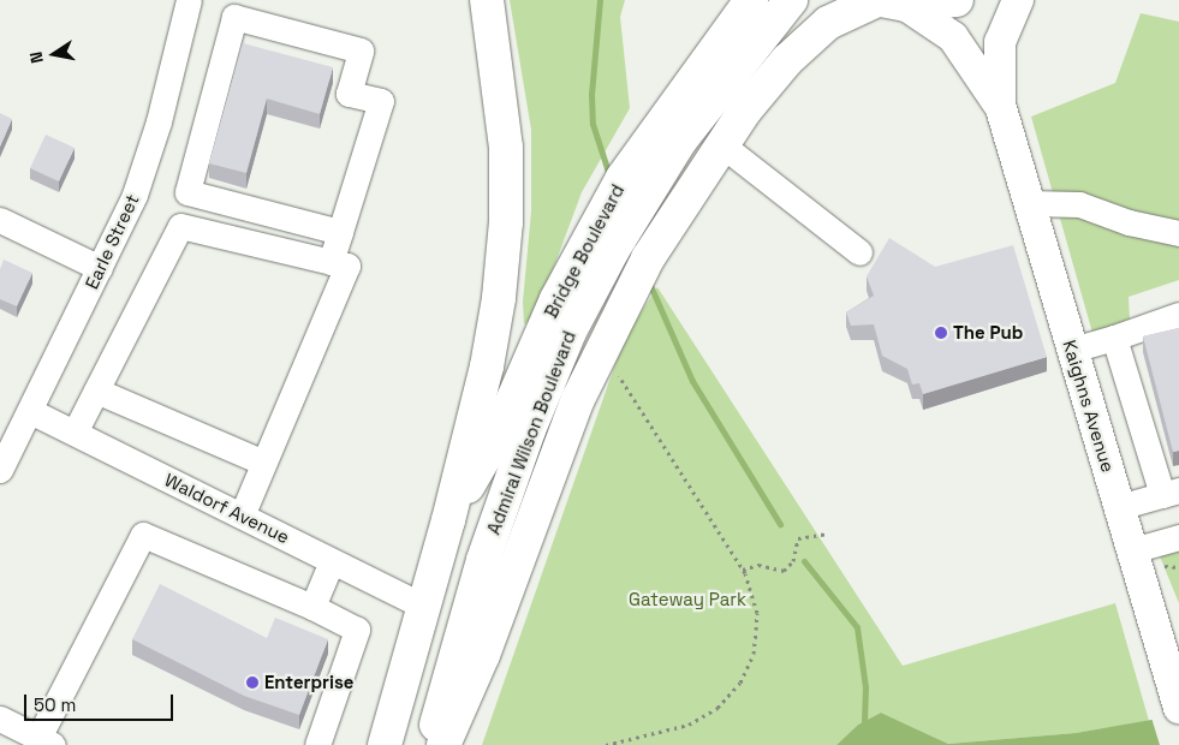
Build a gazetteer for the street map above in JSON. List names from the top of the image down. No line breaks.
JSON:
{"streets":{"highway":["Bridge Boulevard","Admiral Wilson Boulevard"],"main road":["Kaighns Avenue"],"street":["Earle Street","Waldorf Avenue"]},"crossings":[["Earle Street","Waldorf Avenue"]],"parks":["Gateway Park"],"places":["The Pub","Enterprise"],"scale_bar":"50 m","north":"left"}
